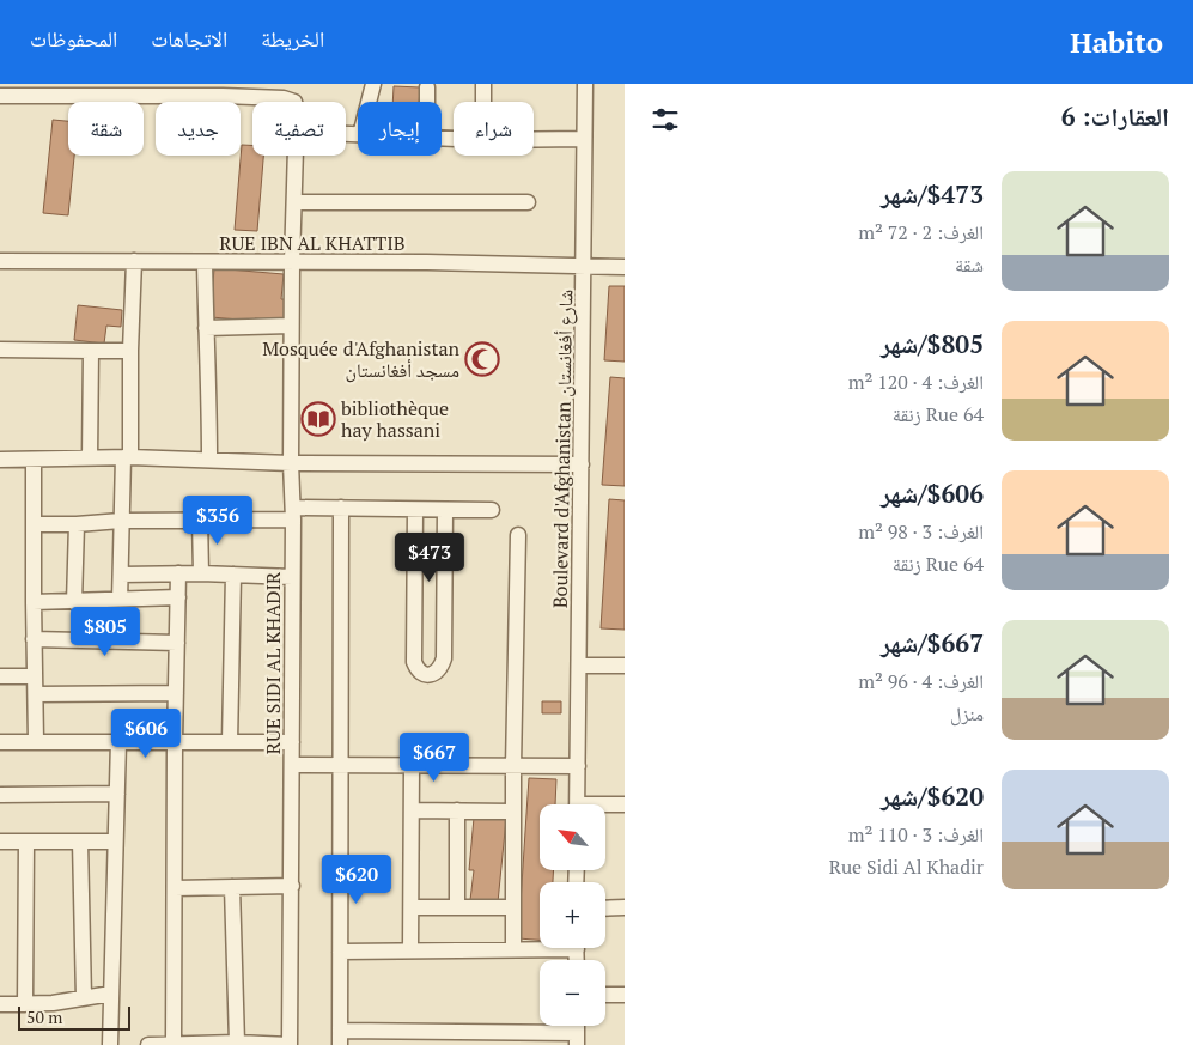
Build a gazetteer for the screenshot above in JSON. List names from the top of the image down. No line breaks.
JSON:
{"streets":{"street":["RUE IBN AL KHATTIB","Boulevard d'Afghanistan شارع أفغانستان","RUE SIDI AL KHADIR"]},"crossings":[["RUE IBN AL KHATTIB","Boulevard d'Afghanistan شارع أفغانستان"],["RUE IBN AL KHATTIB","RUE SIDI AL KHADIR"]],"places":{"mosque":["Mosquée d'Afghanistan مسجد أفغانستان"],"library":["bibliothèque hay hassani"]},"scale_bar":"50 m","north":"top left","page":{"header":"Habito","nav":["الخريطة","الاتجاهات","المحفوظات"],"heading":"العقارات: 6","chip":["شراء","إيجار","تصفية","جديد","شقة"],"list":[{"name":"$473/شهر","note":"الغرف: 2 · 72 m² · شقة"},{"name":"$805/شهر","note":"الغرف: 4 · 120 m² · Rue 64 زنقة"},{"name":"$606/شهر","note":"الغرف: 3 · 98 m² · Rue 64 زنقة"},{"name":"$667/شهر","note":"الغرف: 4 · 96 m² · منزل"},{"name":"$620/شهر","note":"الغرف: 3 · 110 m² · Rue Sidi Al Khadir"}],"price":["$356","$473","$805","$606","$667","$620"],"map_buttons":["+","−"],"scale":"50 m"}}
